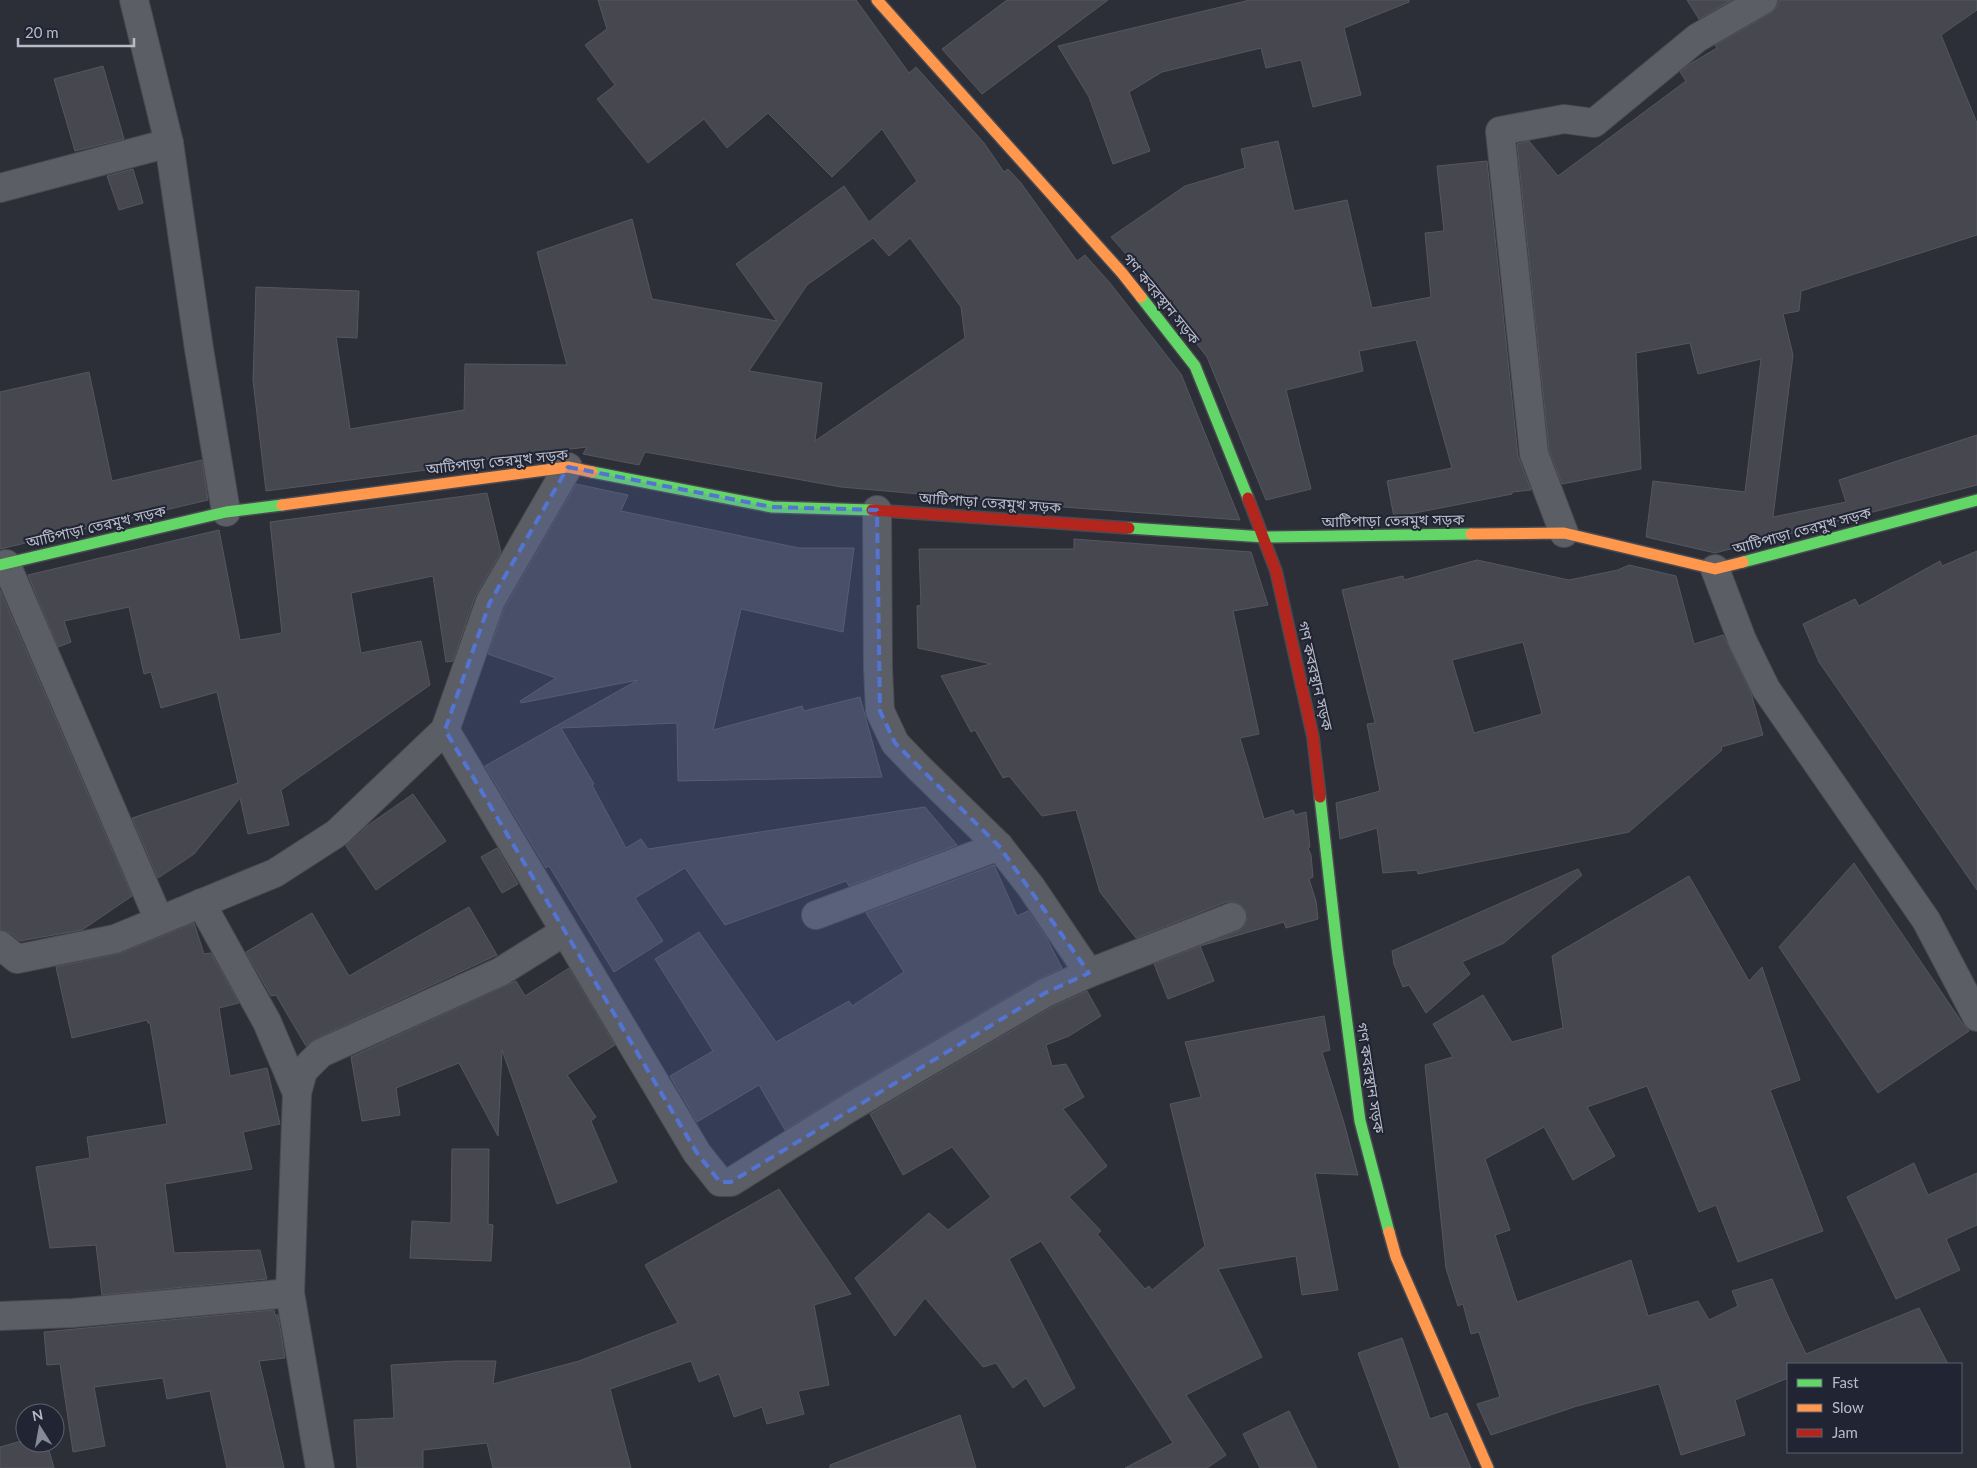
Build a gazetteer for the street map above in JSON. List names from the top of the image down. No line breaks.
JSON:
{"streets":{"main road":["গণ কবরস্থান সড়ক","আটিপাড়া তেরমুখ সড়ক"]},"crossings":[["গণ কবরস্থান সড়ক","আটিপাড়া তেরমুখ সড়ক"]],"legend":["Fast","Slow","Jam"],"scale_bar":"20 m","north":"top"}
